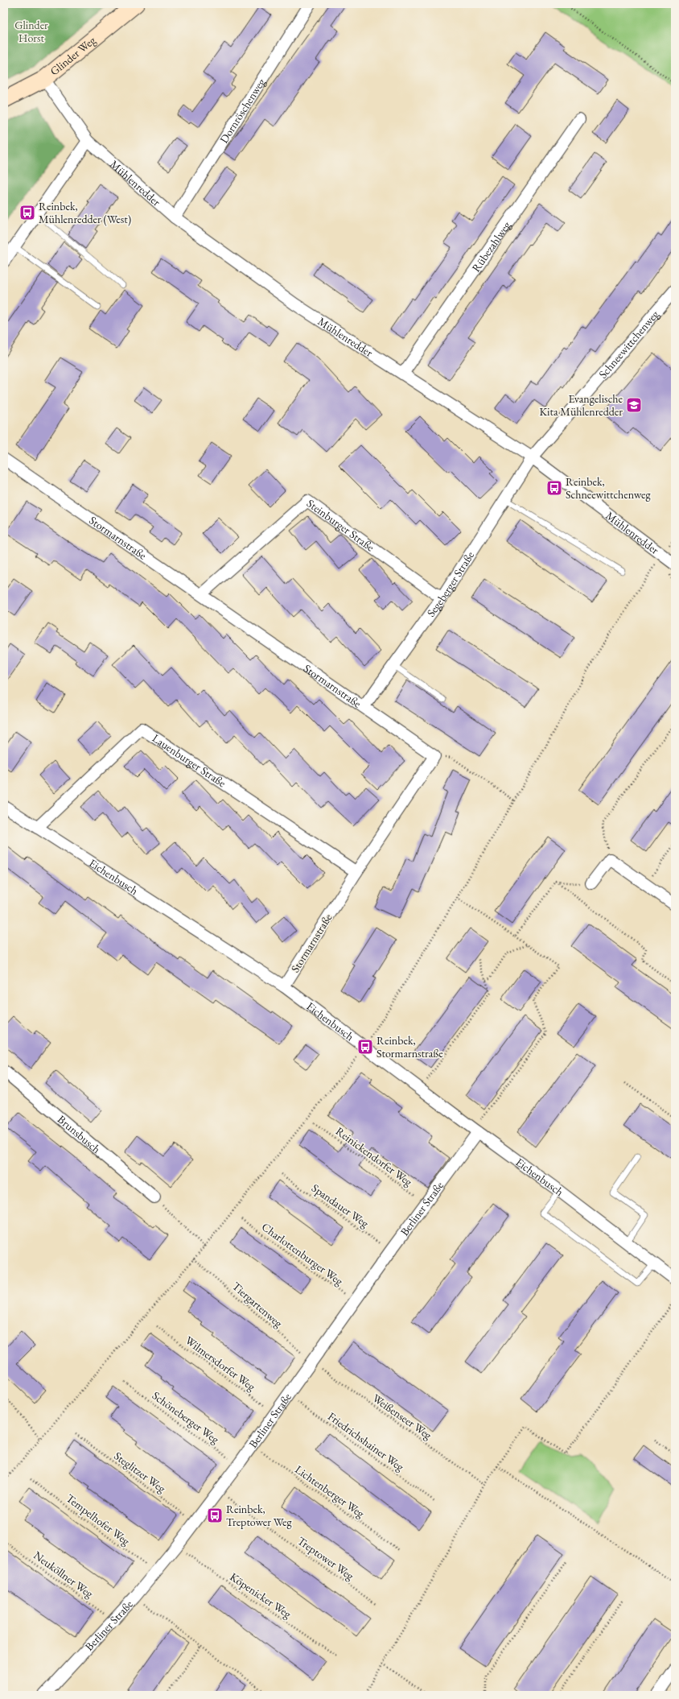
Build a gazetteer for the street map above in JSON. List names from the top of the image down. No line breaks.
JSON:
{"streets":{"main road":["Glinder Weg"],"street":["Dornröschenweg","Mühlenredder","Rübezahlweg","Schneewittchenweg","Steinburger Straße","Stormarnstraße","Segeberger Straße","Lauenburger Straße","Eichenbusch","Brunsbusch","Berliner Straße"],"path":["Reinickendorfer Weg","Spandauer Weg","Charlottenburger Weg","Tiergartenweg","Wilmersdorfer Weg","Weißenseer Weg","Schöneberger Weg","Friedrichshainer Weg","Steglitzer Weg","Lichtenberger Weg","Tempelhofer Weg","Treptower Weg","Neuköllner Weg","Köpenicker Weg"]},"crossings":[["Glinder Weg","Mühlenredder"],["Dornröschenweg","Mühlenredder"],["Mühlenredder","Rübezahlweg"],["Mühlenredder","Schneewittchenweg"],["Mühlenredder","Segeberger Straße"],["Schneewittchenweg","Segeberger Straße"],["Steinburger Straße","Stormarnstraße"],["Steinburger Straße","Segeberger Straße"],["Stormarnstraße","Segeberger Straße"],["Stormarnstraße","Lauenburger Straße"],["Stormarnstraße","Eichenbusch"],["Lauenburger Straße","Eichenbusch"],["Eichenbusch","Berliner Straße"],["Reinickendorfer Weg","Berliner Straße"],["Spandauer Weg","Berliner Straße"],["Berliner Straße","Charlottenburger Weg"],["Berliner Straße","Tiergartenweg"],["Berliner Straße","Wilmersdorfer Weg"],["Berliner Straße","Weißenseer Weg"],["Berliner Straße","Schöneberger Weg"],["Berliner Straße","Friedrichshainer Weg"],["Berliner Straße","Steglitzer Weg"],["Berliner Straße","Lichtenberger Weg"],["Berliner Straße","Tempelhofer Weg"],["Berliner Straße","Treptower Weg"],["Berliner Straße","Neuköllner Weg"],["Berliner Straße","Köpenicker Weg"],["Tiergartenweg","Weißenseer Weg"]],"parks":["Glinder Horst"],"places":{"bus stop":["Reinbek, Mühlenredder (West)","Reinbek, Schneewittchenweg","Reinbek, Stormarnstraße","Reinbek, Treptower Weg"],"school or university":["Evangelische Kita Mühlenredder"]}}
